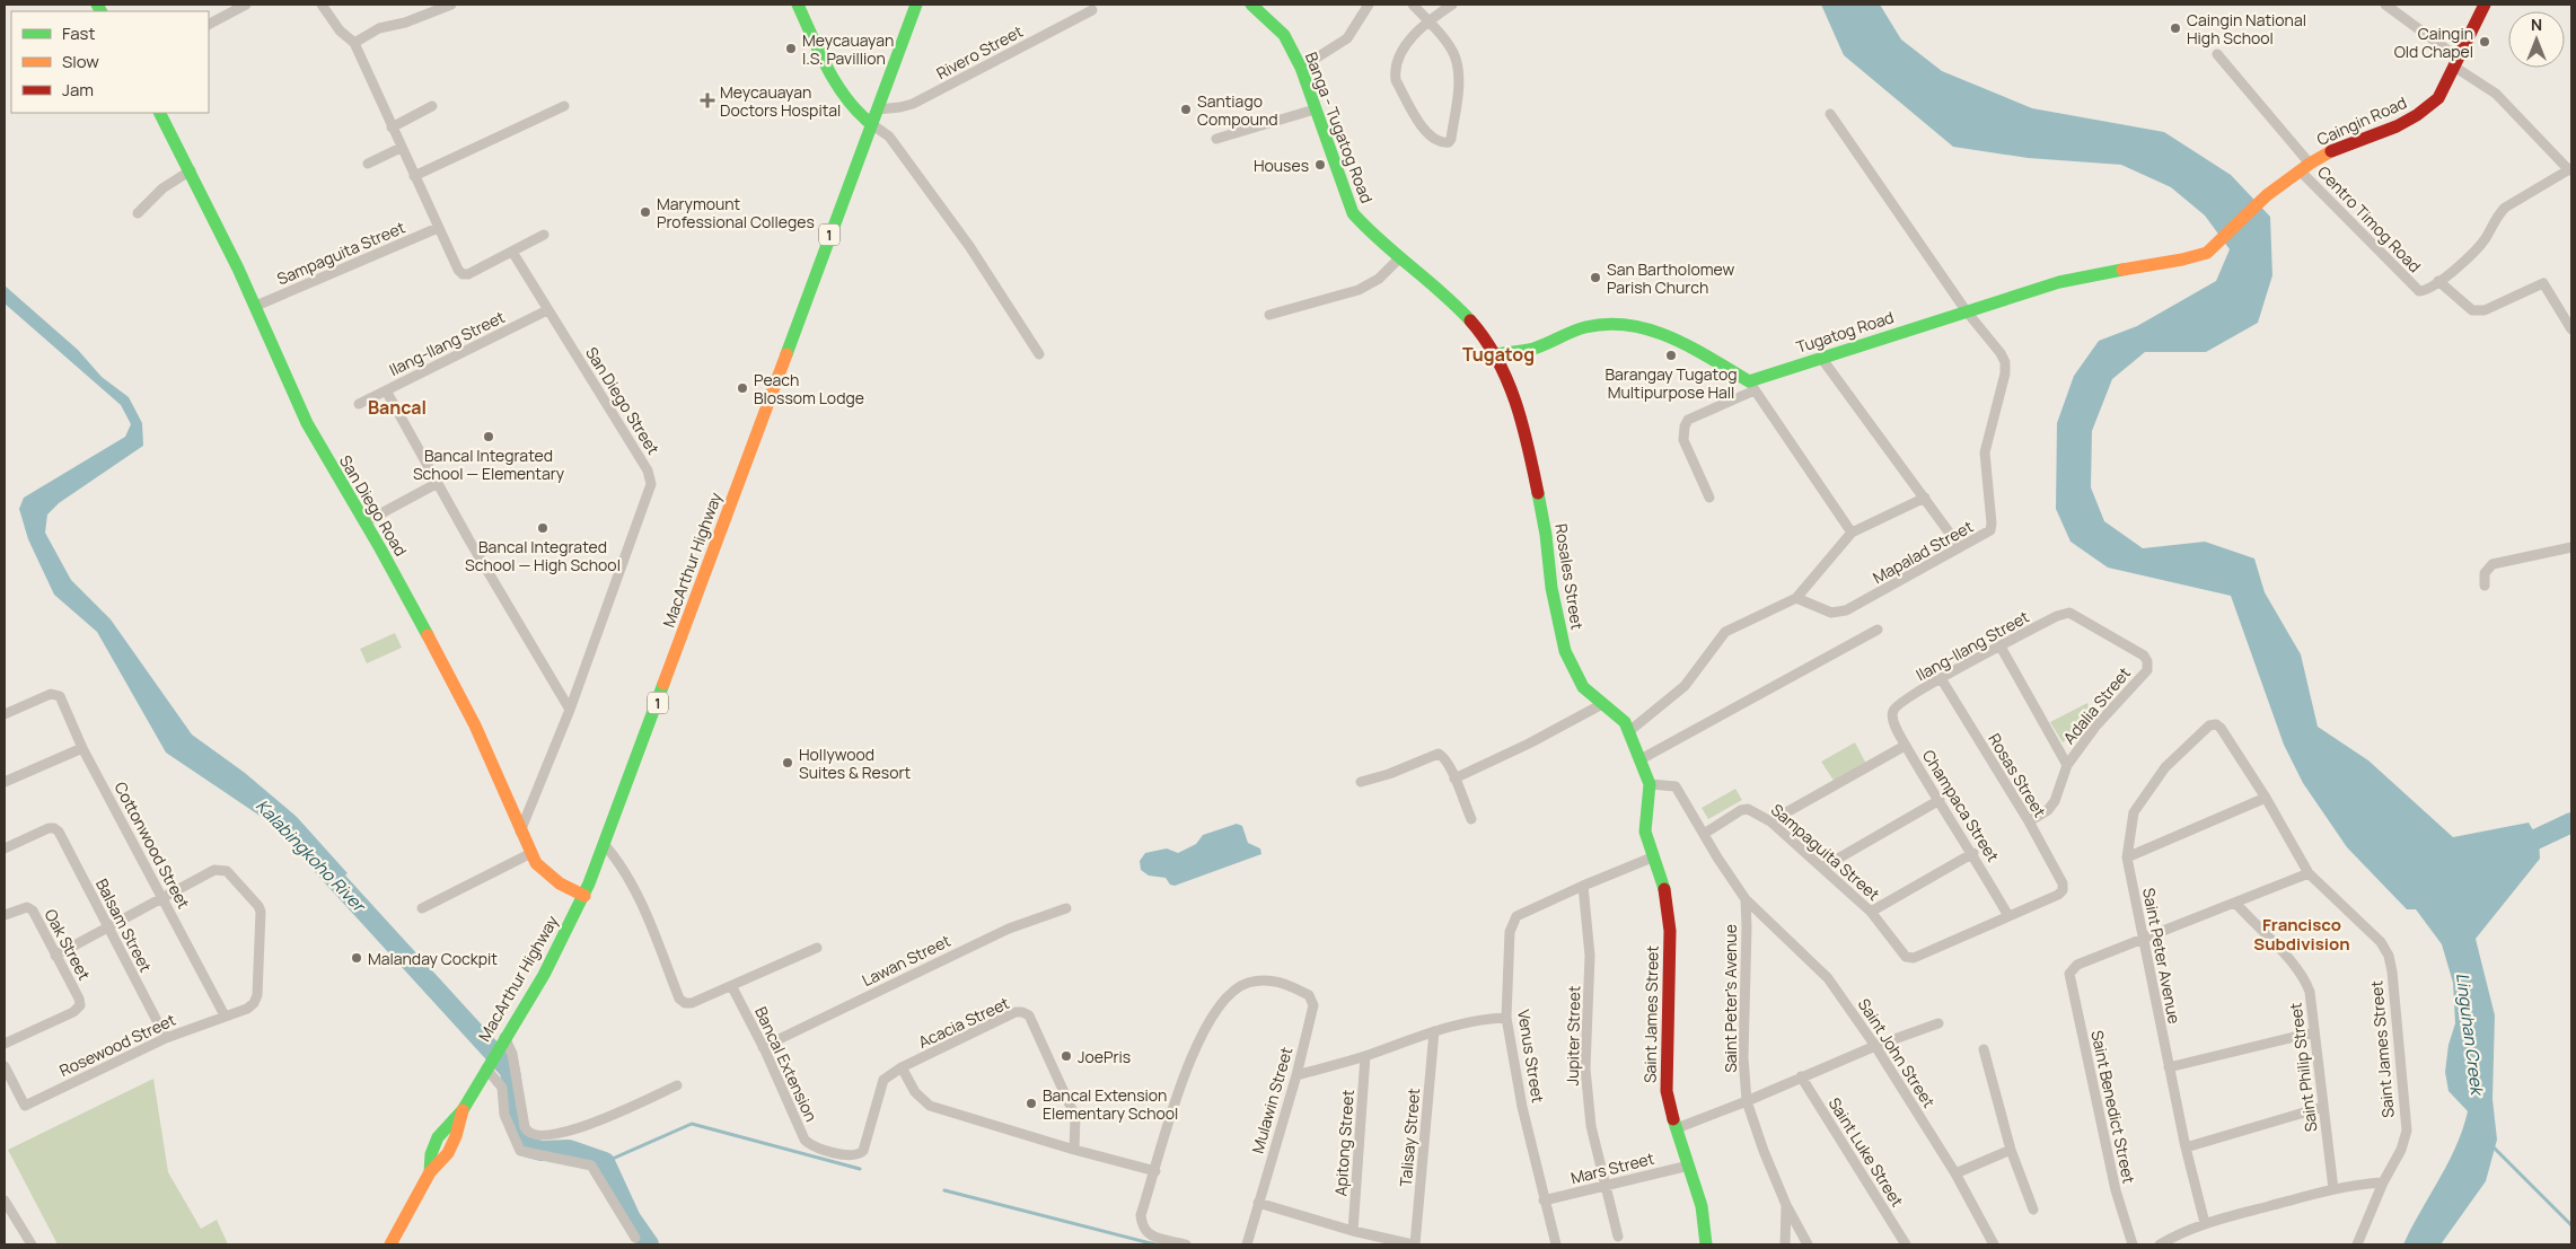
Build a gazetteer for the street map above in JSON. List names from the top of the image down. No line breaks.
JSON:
{"streets":{"main road":["Caingin Road","Banga - Tugatog Road","1","Tugatog Road","San Diego Road","MacArthur Highway","Rosales Street","Saint James Street"],"street":["Rivero Street","Centro Timog Road","Sampaguita Street","Ilang-Ilang Street","San Diego Street","Mapalad Street","Adalia Street","Rosas Street","Champaca Street","Cottonwood Street","Balsam Street","Oak Street","Saint Peter Avenue","Lawan Street","Saint Peter's Avenue","Acacia Street","Jupiter Street","Rosewood Street","Saint John Street","Venus Street","Bancal Extension","Saint Philip Street","Mulawin Street","Saint Benedict Street","Talisay Street","Apitong Street","Saint Luke Street","Mars Street"]},"crossings":[["Rivero Street","MacArthur Highway"],["Caingin Road","Centro Timog Road"],["Caingin Road","Tugatog Road"],["Banga - Tugatog Road","Rosales Street"],["Sampaguita Street","San Diego Road"],["Sampaguita Street","Rosas Street"],["Sampaguita Street","Champaca Street"],["Tugatog Road","Mapalad Street"],["Ilang-Ilang Street","San Diego Street"],["Ilang-Ilang Street","Adalia Street"],["Ilang-Ilang Street","Rosas Street"],["Ilang-Ilang Street","Champaca Street"],["San Diego Street","San Diego Road"],["San Diego Road","MacArthur Highway"],["Rosales Street","Saint James Street"],["Adalia Street","Rosas Street"],["Rosas Street","Champaca Street"],["Cottonwood Street","Rosewood Street"],["Balsam Street","Rosewood Street"],["Saint Peter Avenue","Saint Benedict Street"],["Lawan Street","Bancal Extension"],["Saint Peter's Avenue","Saint John Street"],["Saint James Street","Venus Street"],["Saint James Street","Mars Street"],["Acacia Street","Bancal Extension"],["Jupiter Street","Venus Street"],["Jupiter Street","Mars Street"],["Venus Street","Mars Street"]],"districts":["Tugatog","Bancal","Francisco Subdivision"],"water":["Kalabingkoho River","Linguhan Creek"],"places":{"other":["Caingin National High School","Caingin Old Chapel","Meycauayan I.S. Pavillion","Santiago Compound","Houses","Marymount Professional Colleges","San Bartholomew Parish Church","Barangay Tugatog Multipurpose Hall","Peach Blossom Lodge","Bancal Integrated School — Elementary","Bancal Integrated School — High School","Hollywood Suites & Resort","Malanday Cockpit","JoePris","Bancal Extension Elementary School"],"health":["Meycauayan Doctors Hospital"]},"legend":["Fast","Slow","Jam"],"north":"top"}
